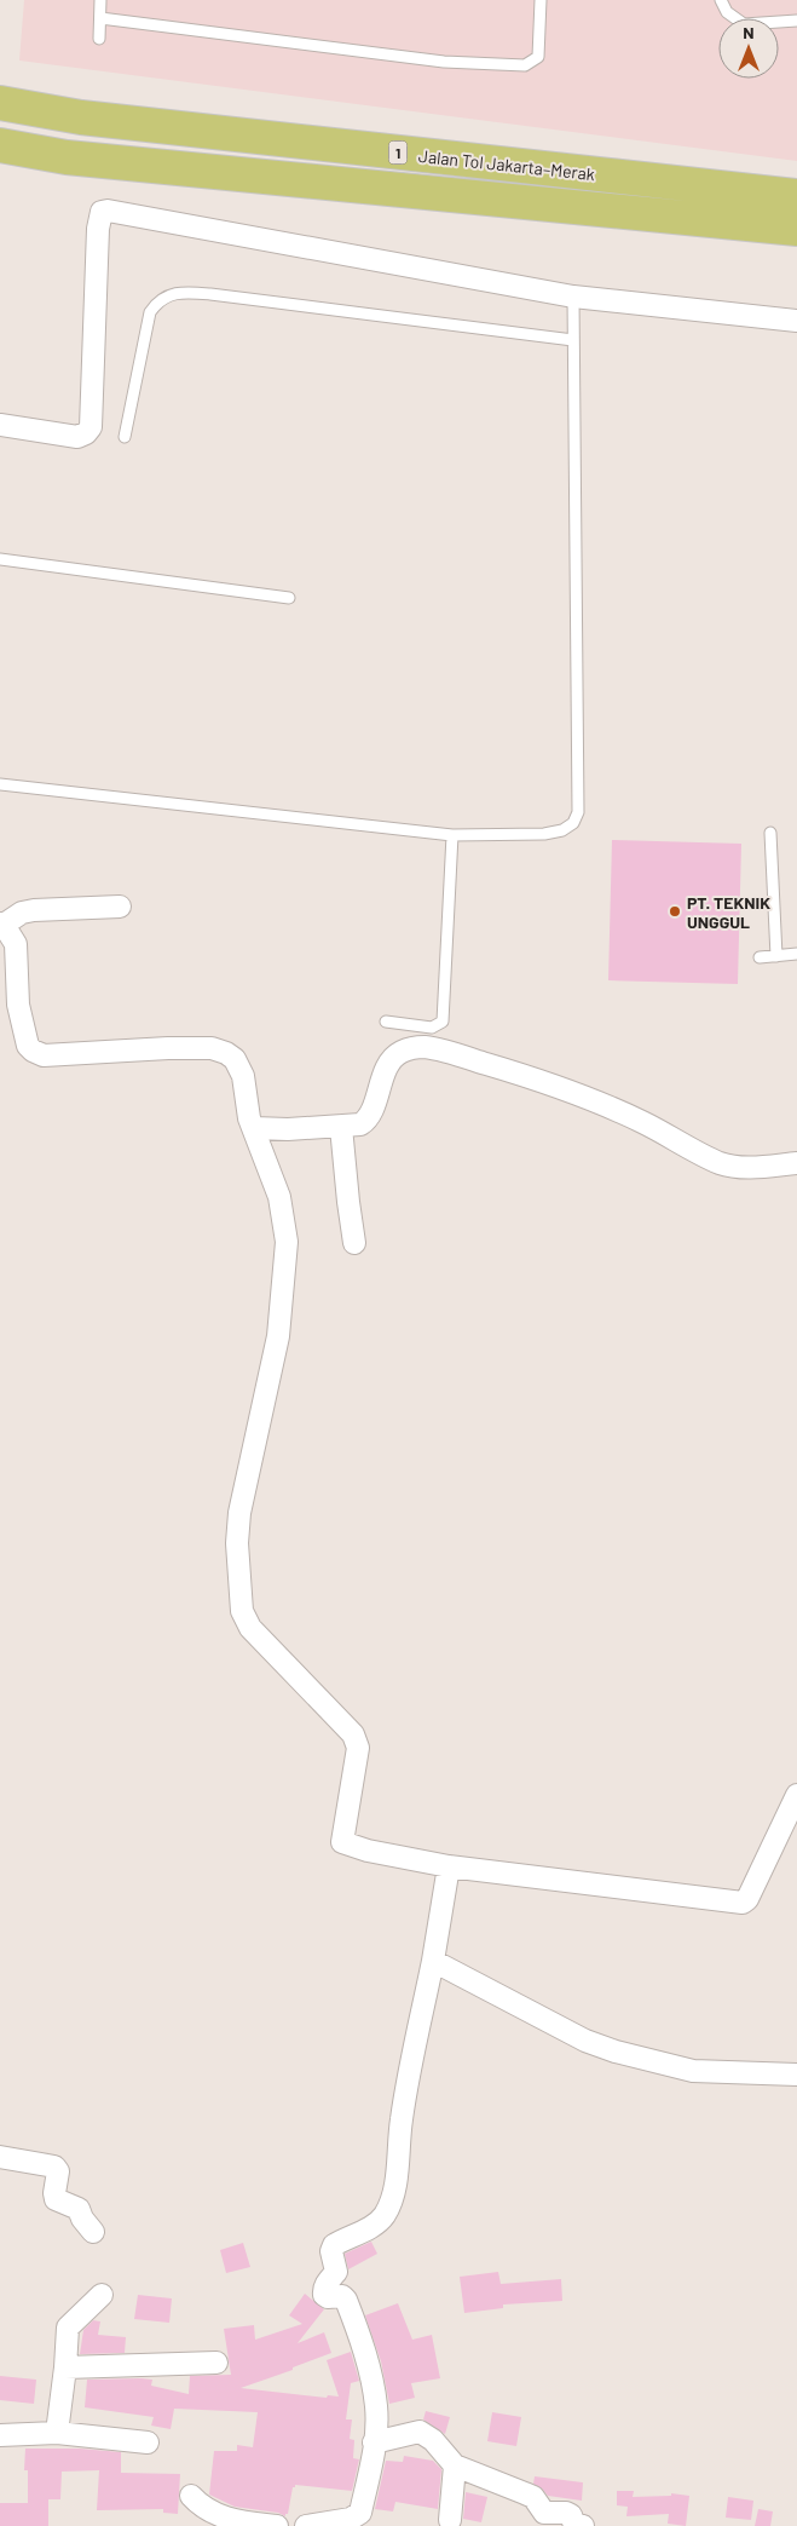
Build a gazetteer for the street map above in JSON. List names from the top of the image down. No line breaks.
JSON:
{"streets":{"highway":["1","Jalan Tol Jakarta–Merak"]},"places":["PT. TEKNIK UNGGUL"],"north":"top"}
